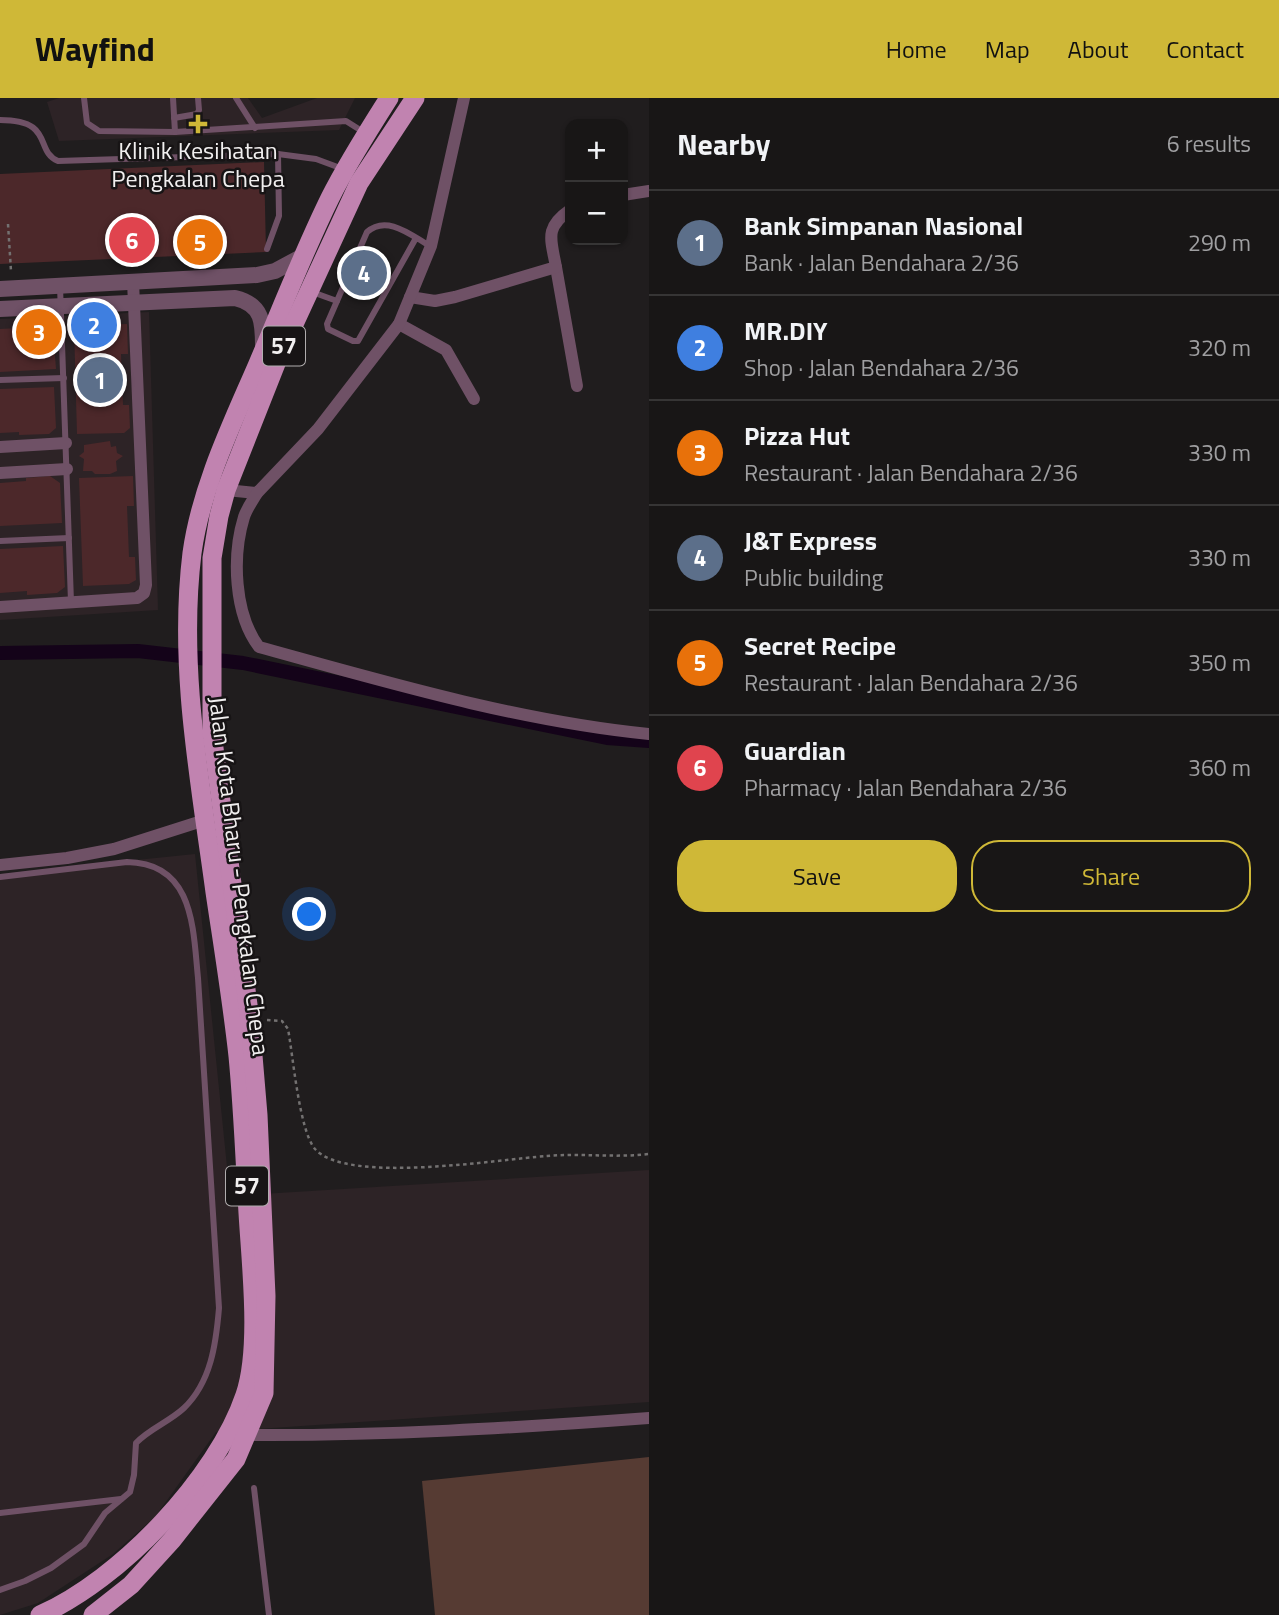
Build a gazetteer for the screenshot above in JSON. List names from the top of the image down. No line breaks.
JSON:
{"streets":{"main road":["57","Jalan Kota Bharu - Pengkalan Chepa"]},"places":{"health":["Klinik Kesihatan Pengkalan Chepa"]},"page":{"header":"Wayfind","nav":["Home","Map","About","Contact"],"heading":["Nearby","6 results"],"map_buttons":["+","−"],"list":[{"mark":"1","name":"Bank Simpanan Nasional","note":"Bank · Jalan Bendahara 2/36","value":"290 m"},{"mark":"2","name":"MR.DIY","note":"Shop · Jalan Bendahara 2/36","value":"320 m"},{"mark":"3","name":"Pizza Hut","note":"Restaurant · Jalan Bendahara 2/36","value":"330 m"},{"mark":"4","name":"J&T Express","note":"Public building","value":"330 m"},{"mark":"5","name":"Secret Recipe","note":"Restaurant · Jalan Bendahara 2/36","value":"350 m"},{"mark":"6","name":"Guardian","note":"Pharmacy · Jalan Bendahara 2/36","value":"360 m"}],"pins":["6","5","4","2","3","1"],"buttons":["Save","Share"]}}
